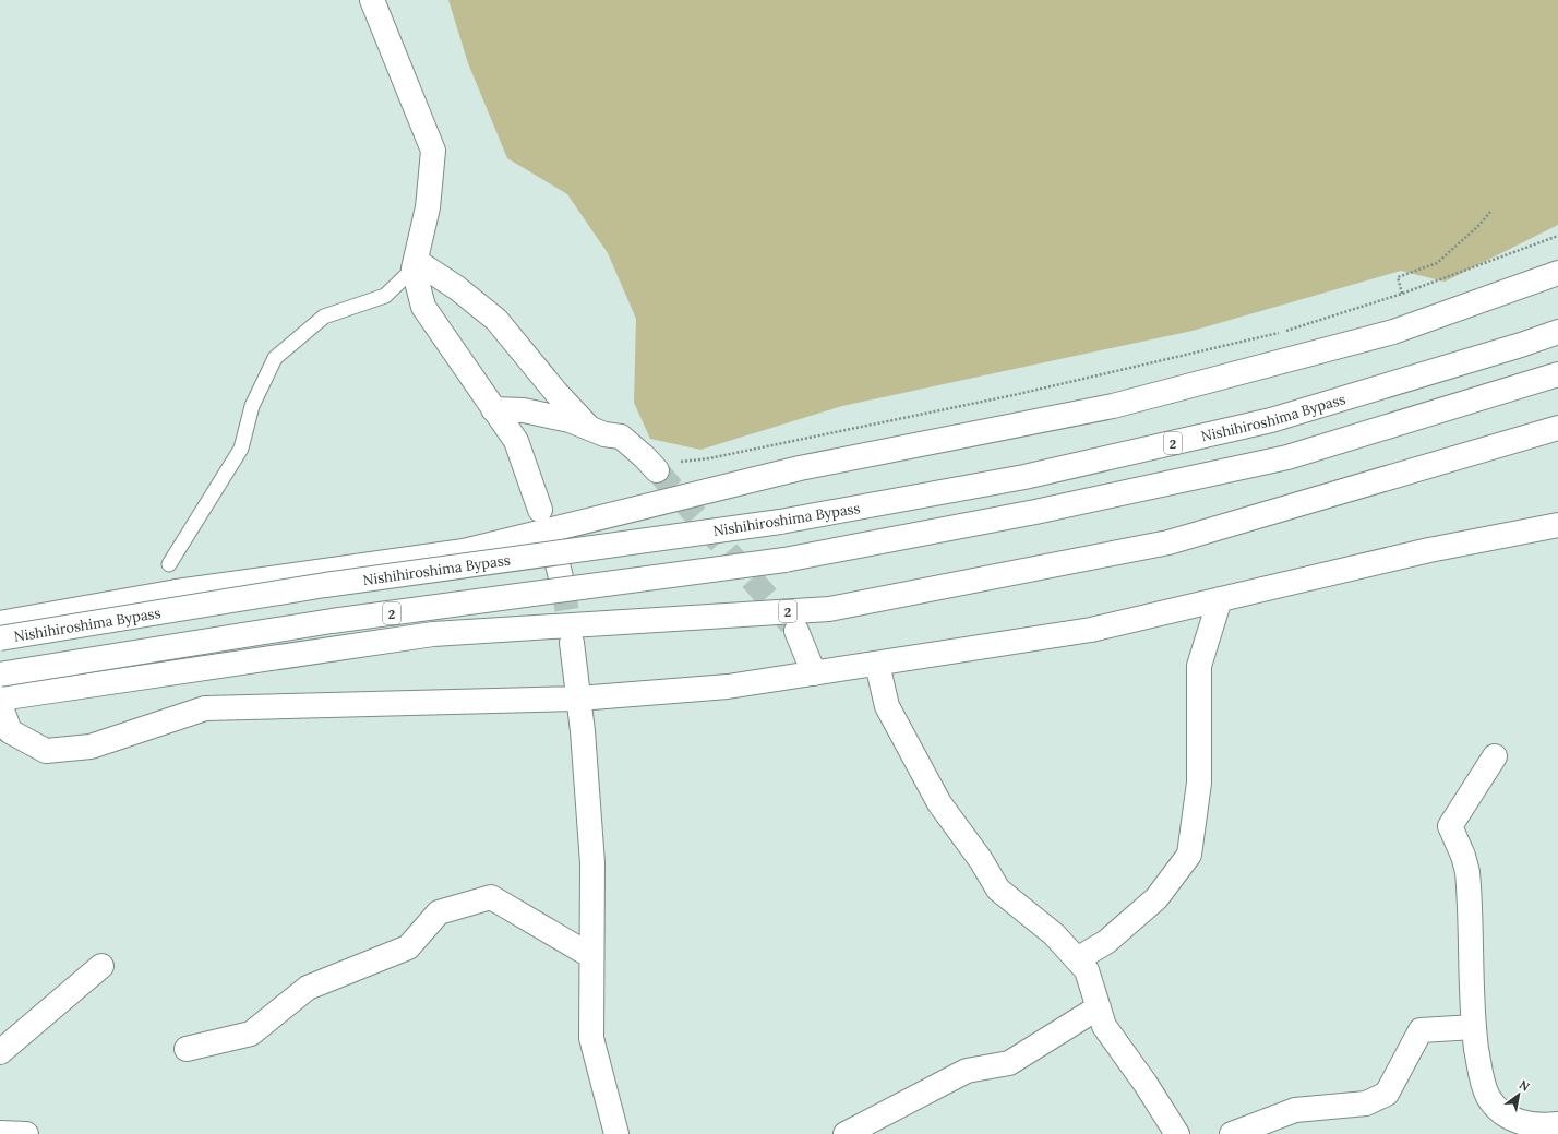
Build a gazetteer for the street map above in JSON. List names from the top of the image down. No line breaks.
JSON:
{"streets":{"main road":["Nishihiroshima Bypass","2"]},"north":"top right"}
